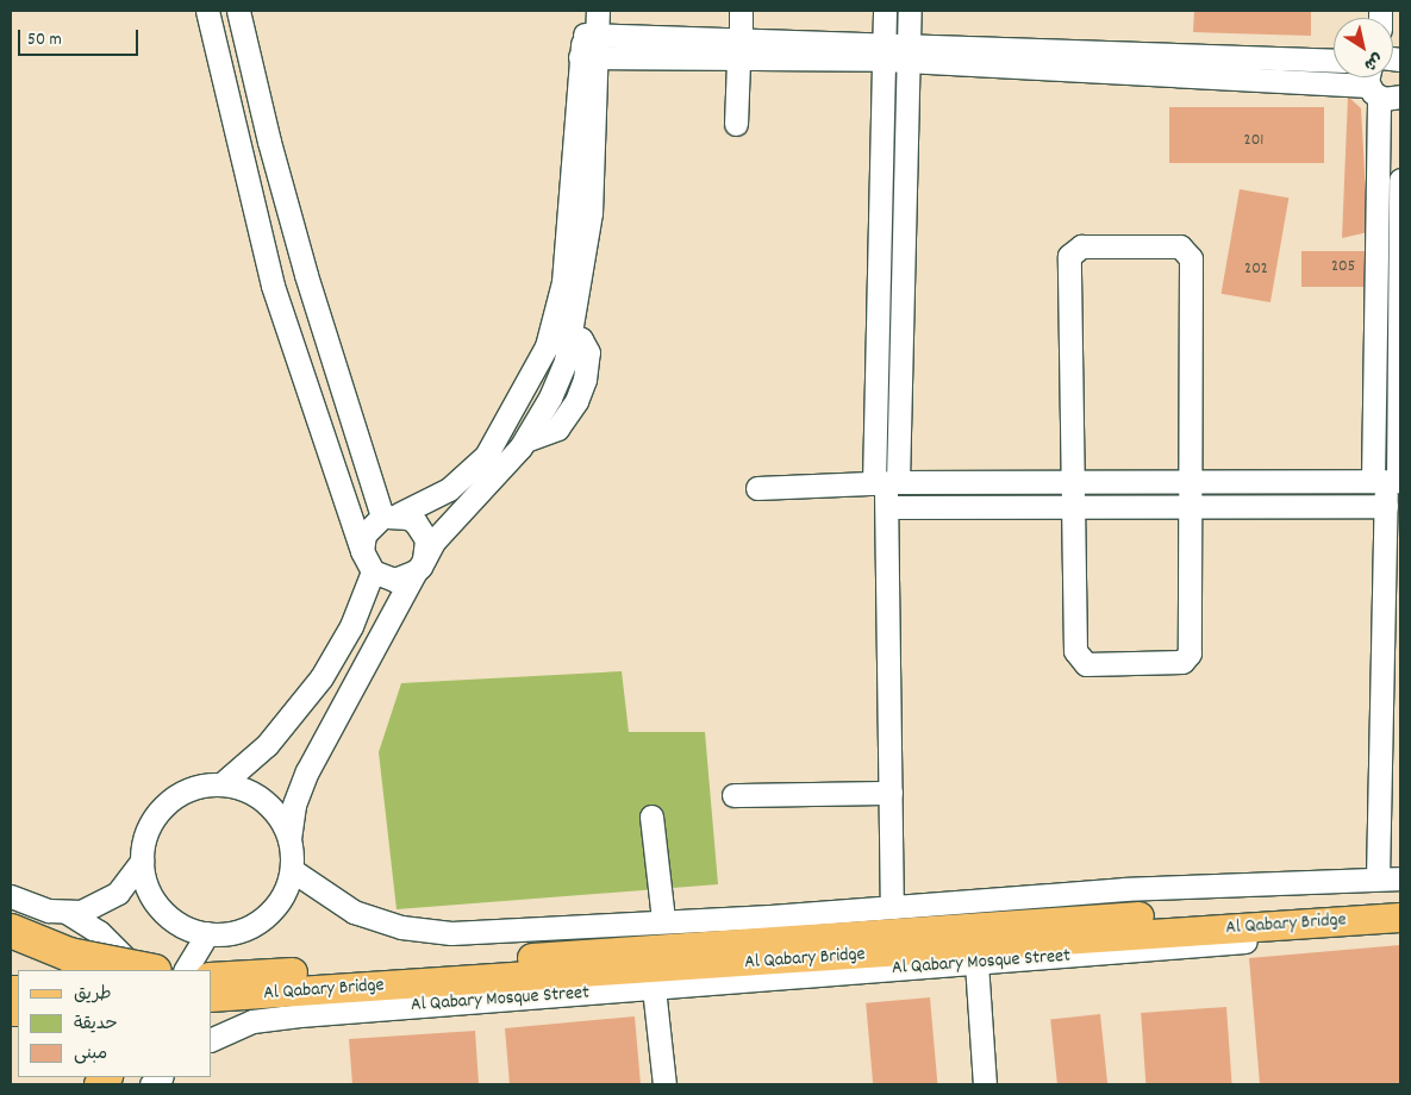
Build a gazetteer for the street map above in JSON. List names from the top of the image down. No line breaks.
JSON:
{"streets":{"main road":["Al Qabary Bridge"],"street":["Al Qabary Mosque Street"]},"house_numbers":["201","205","202"],"legend":["طريق","حديقة","مبنى"],"scale_bar":"50 m","north":"bottom right"}
